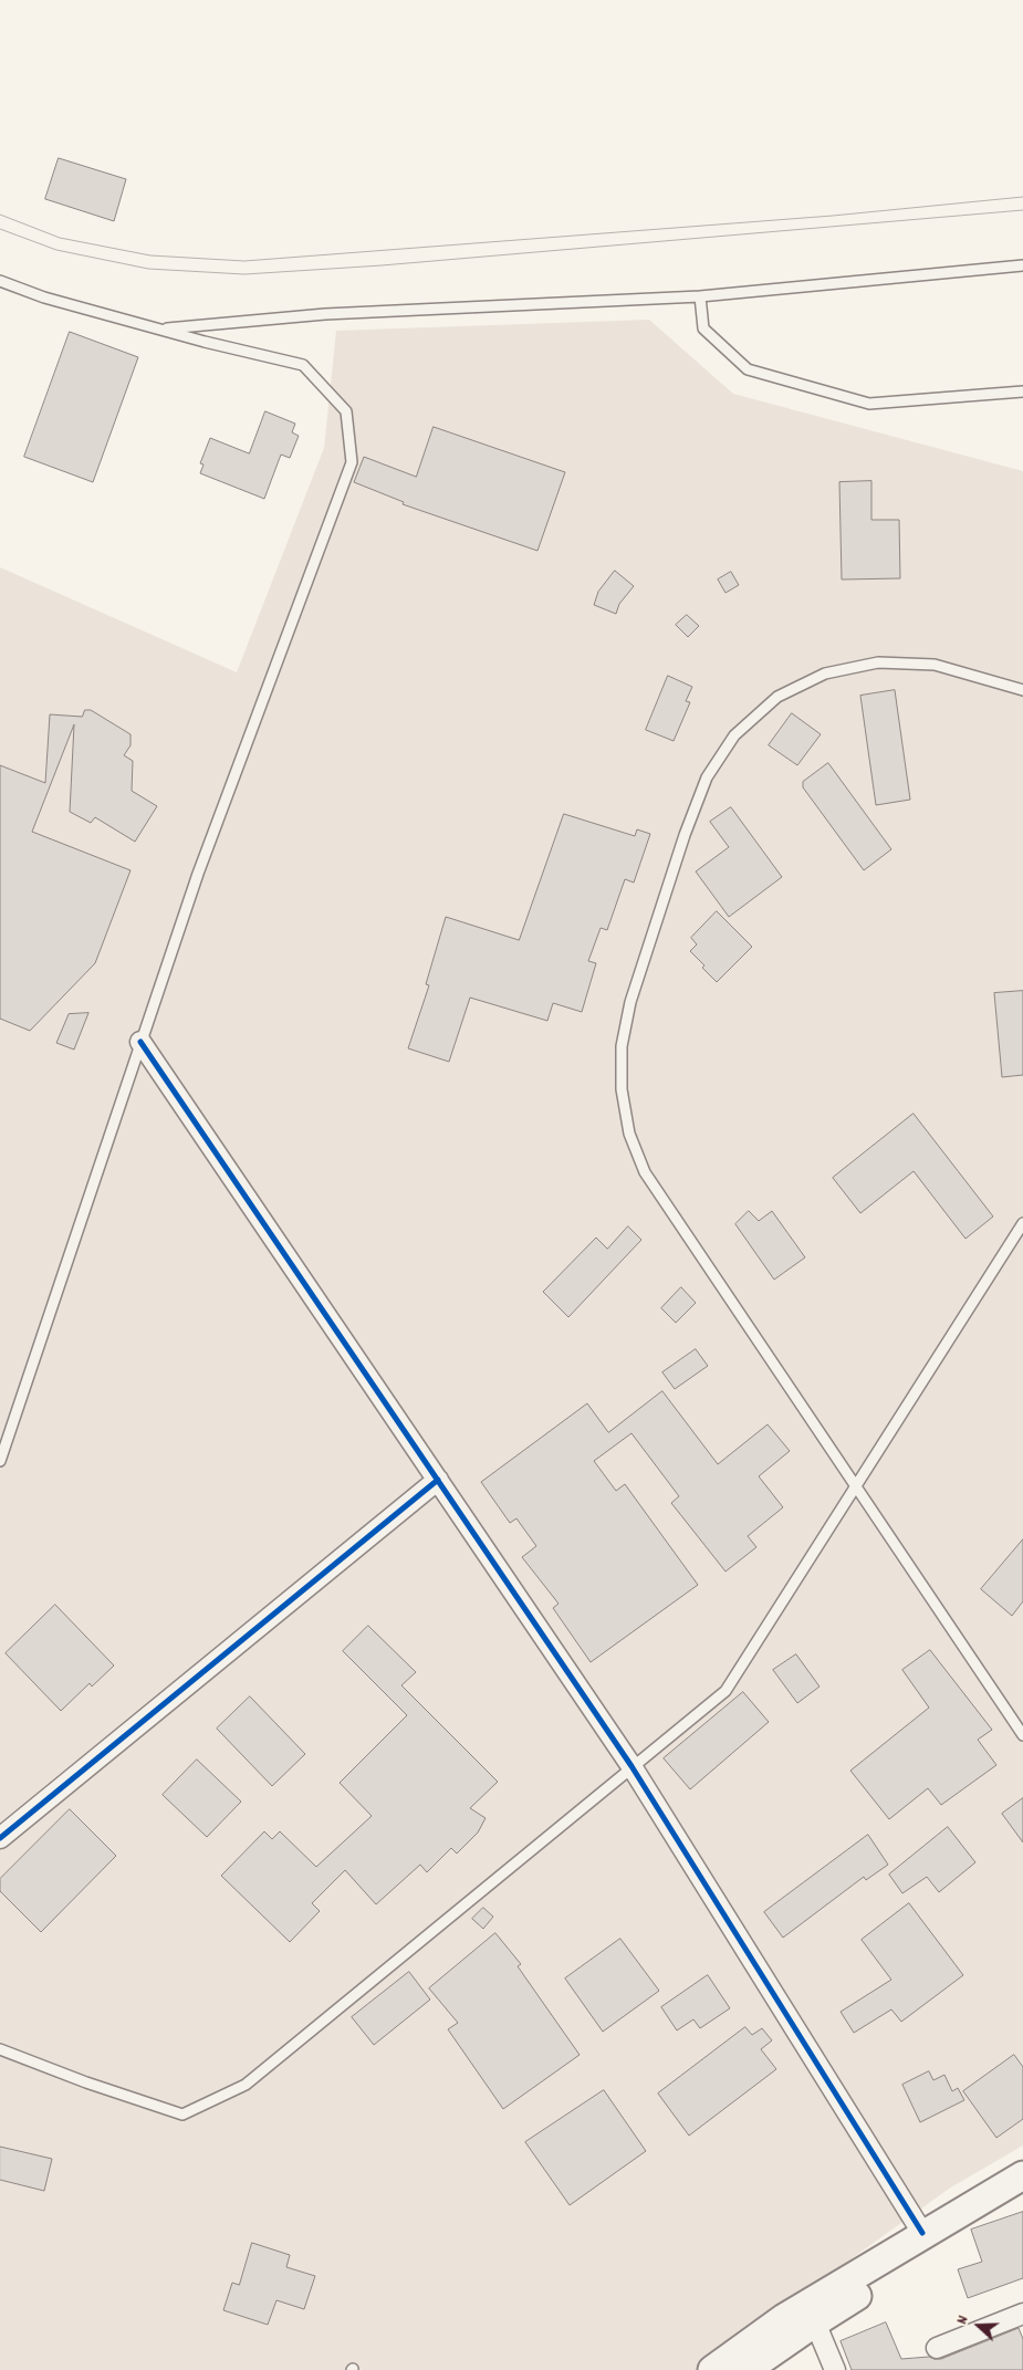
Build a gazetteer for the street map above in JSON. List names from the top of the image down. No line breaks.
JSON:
{"north":"left"}
